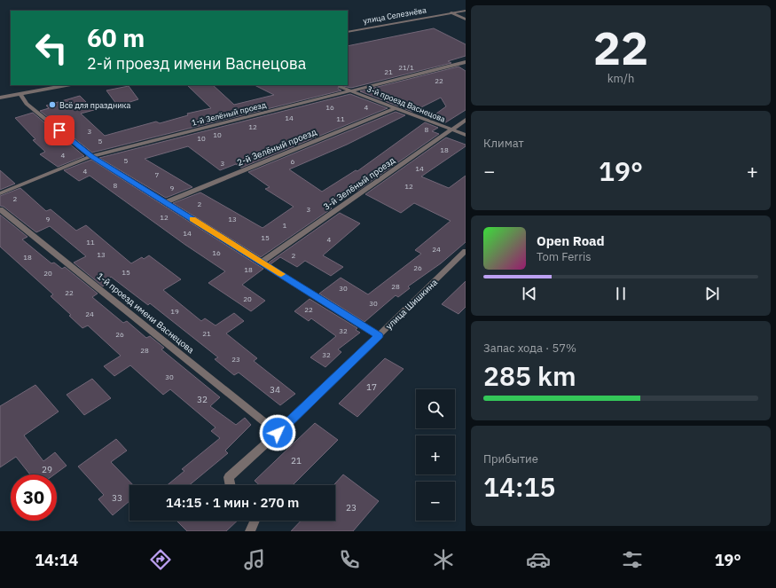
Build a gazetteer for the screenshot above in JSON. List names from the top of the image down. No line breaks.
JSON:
{"streets":{"street":["улица Селезнёва","3-й проезд Васнецова","1-й Зелёный проезд","2-й Зелёный проезд","3-й Зелёный проезд","улица Шишкина","1-й проезд имени Васнецова"]},"crossings":[["3-й проезд Васнецова","1-й Зелёный проезд"],["3-й проезд Васнецова","2-й Зелёный проезд"],["3-й проезд Васнецова","3-й Зелёный проезд"],["улица Шишкина","1-й проезд имени Васнецова"]],"places":["Всё для праздника"],"house_numbers":["21/1","21","22","16","4","14","11","12","8","3","10","10","5","18","4","5","6","3","14","4","7","8","12","9","2","2","3","12","9","13","1","14","15","4","11","24","16","13","2","18","26","18","15","20","28","30","22","20","30","22","19","24","32","21","26","28","32","23","30","17","34","32","21","29","33","23"],"page":{"tile":[["22","km/h"],"Климат",["Запас хода · 57%","285 km"],["Прибытие","14:15"]],"turn":["60 m","2-й проезд имени Васнецова"],"heat":["−","19°","+"],"song":["Open Road","Tom Ferris"],"map_buttons":["+","−"],"limit":"30","trip":"14:15 · 1 мин · 270 m","tabs":["14:14","19°"]}}
